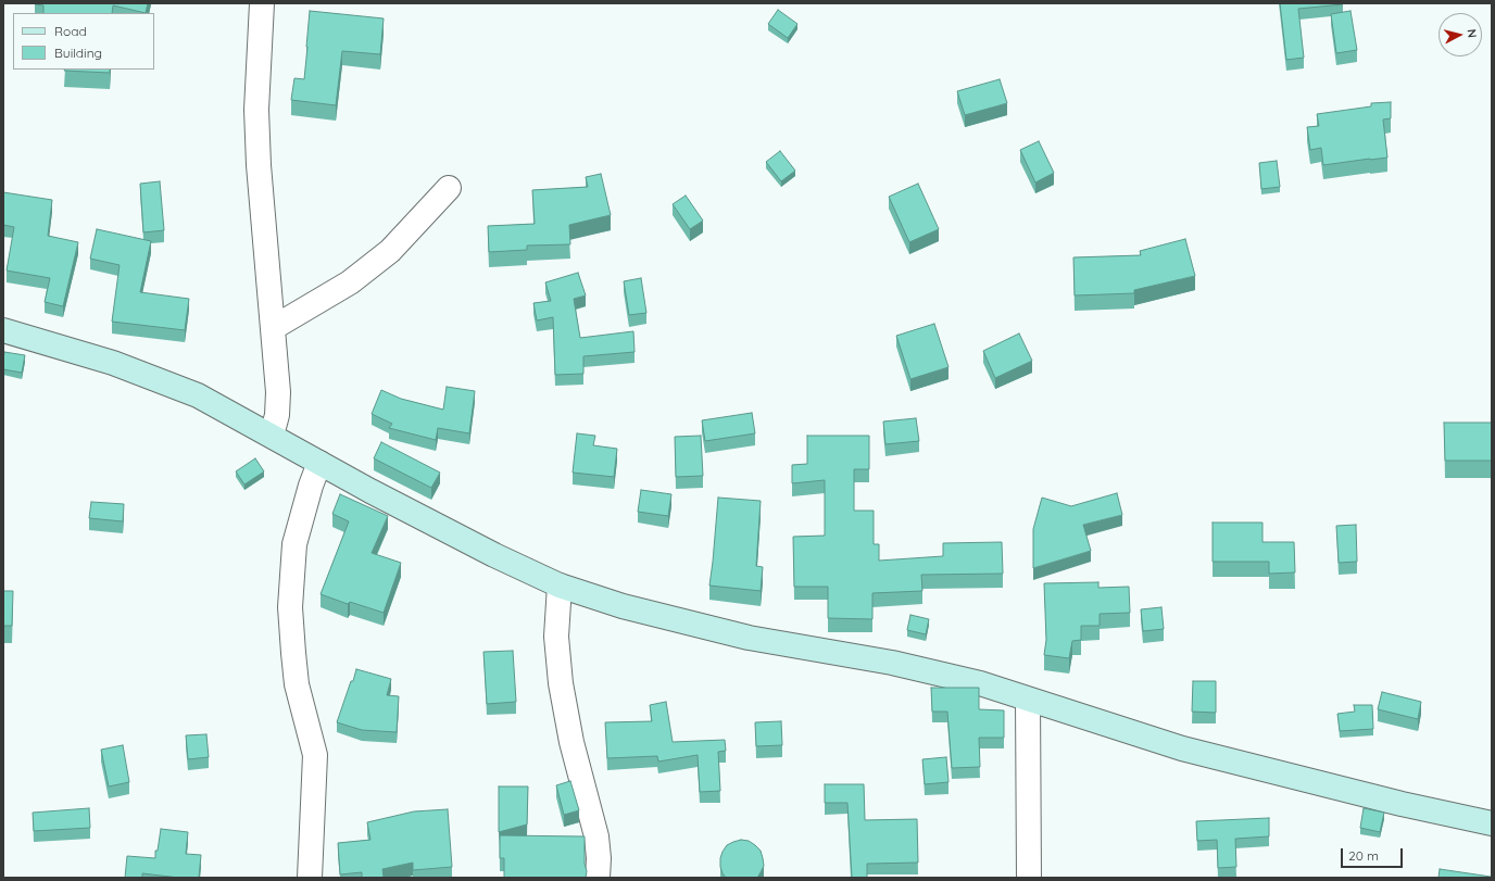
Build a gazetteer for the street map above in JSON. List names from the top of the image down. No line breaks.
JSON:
{"legend":["Road","Building"],"scale_bar":"20 m","north":"right"}
